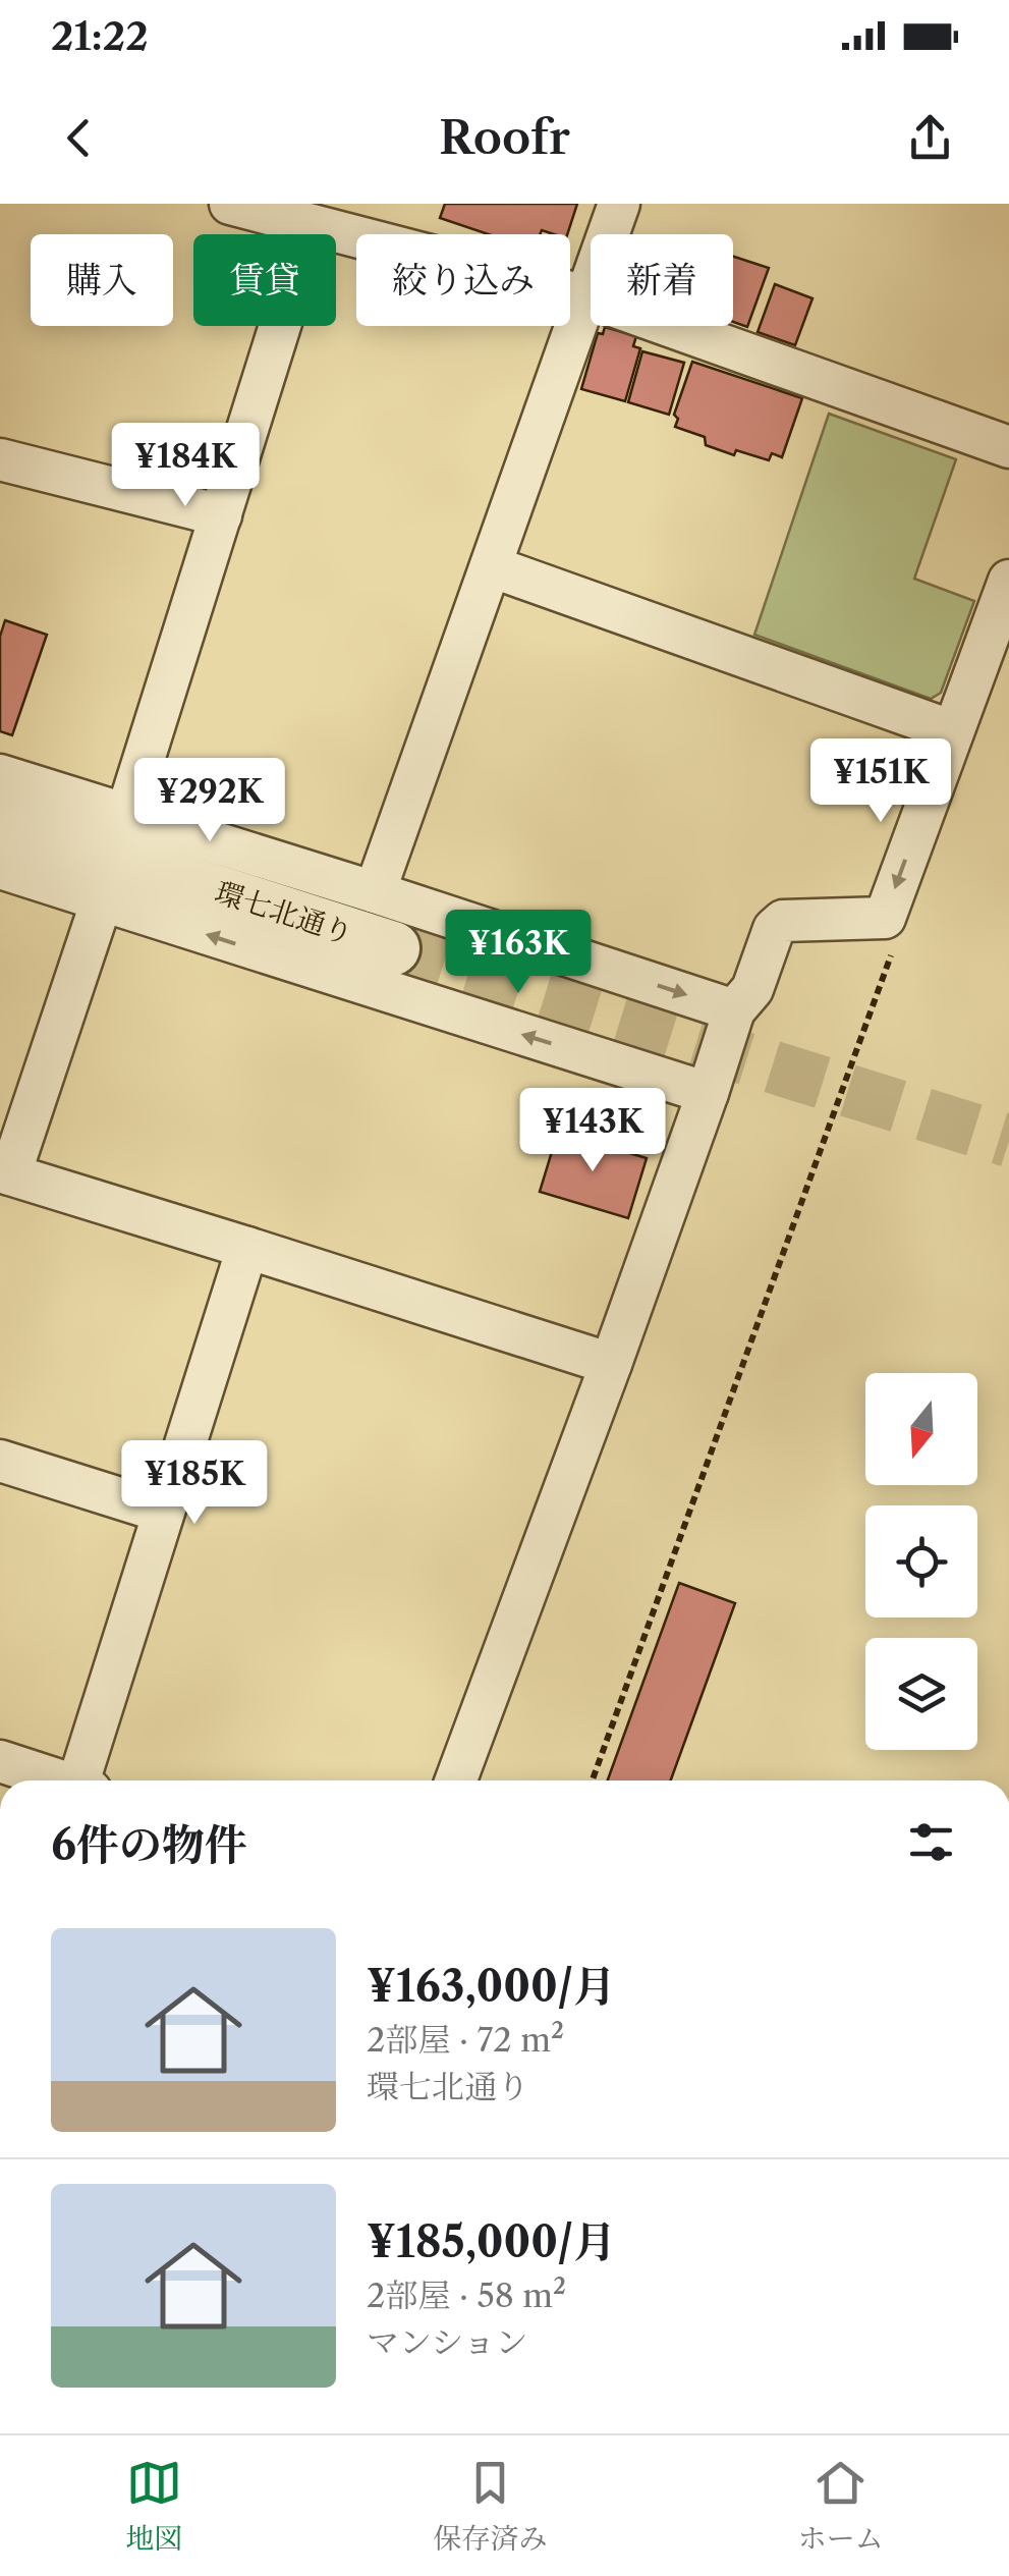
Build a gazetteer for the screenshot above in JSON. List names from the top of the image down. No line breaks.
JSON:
{"streets":{"street":["環七北通り"]},"north":"bottom","page":{"status":"21:22","header":"Roofr","chip":["購入","賃貸","絞り込み","新着"],"price":["¥184K","¥151K","¥292K","¥163K","¥143K","¥185K"],"heading":"6件の物件","list":[{"name":"¥163,000/月","note":"2部屋 · 72 m² · 環七北通り"},{"name":"¥185,000/月","note":"2部屋 · 58 m² · マンション"}],"tabs":["地図","保存済み","ホーム"]}}
